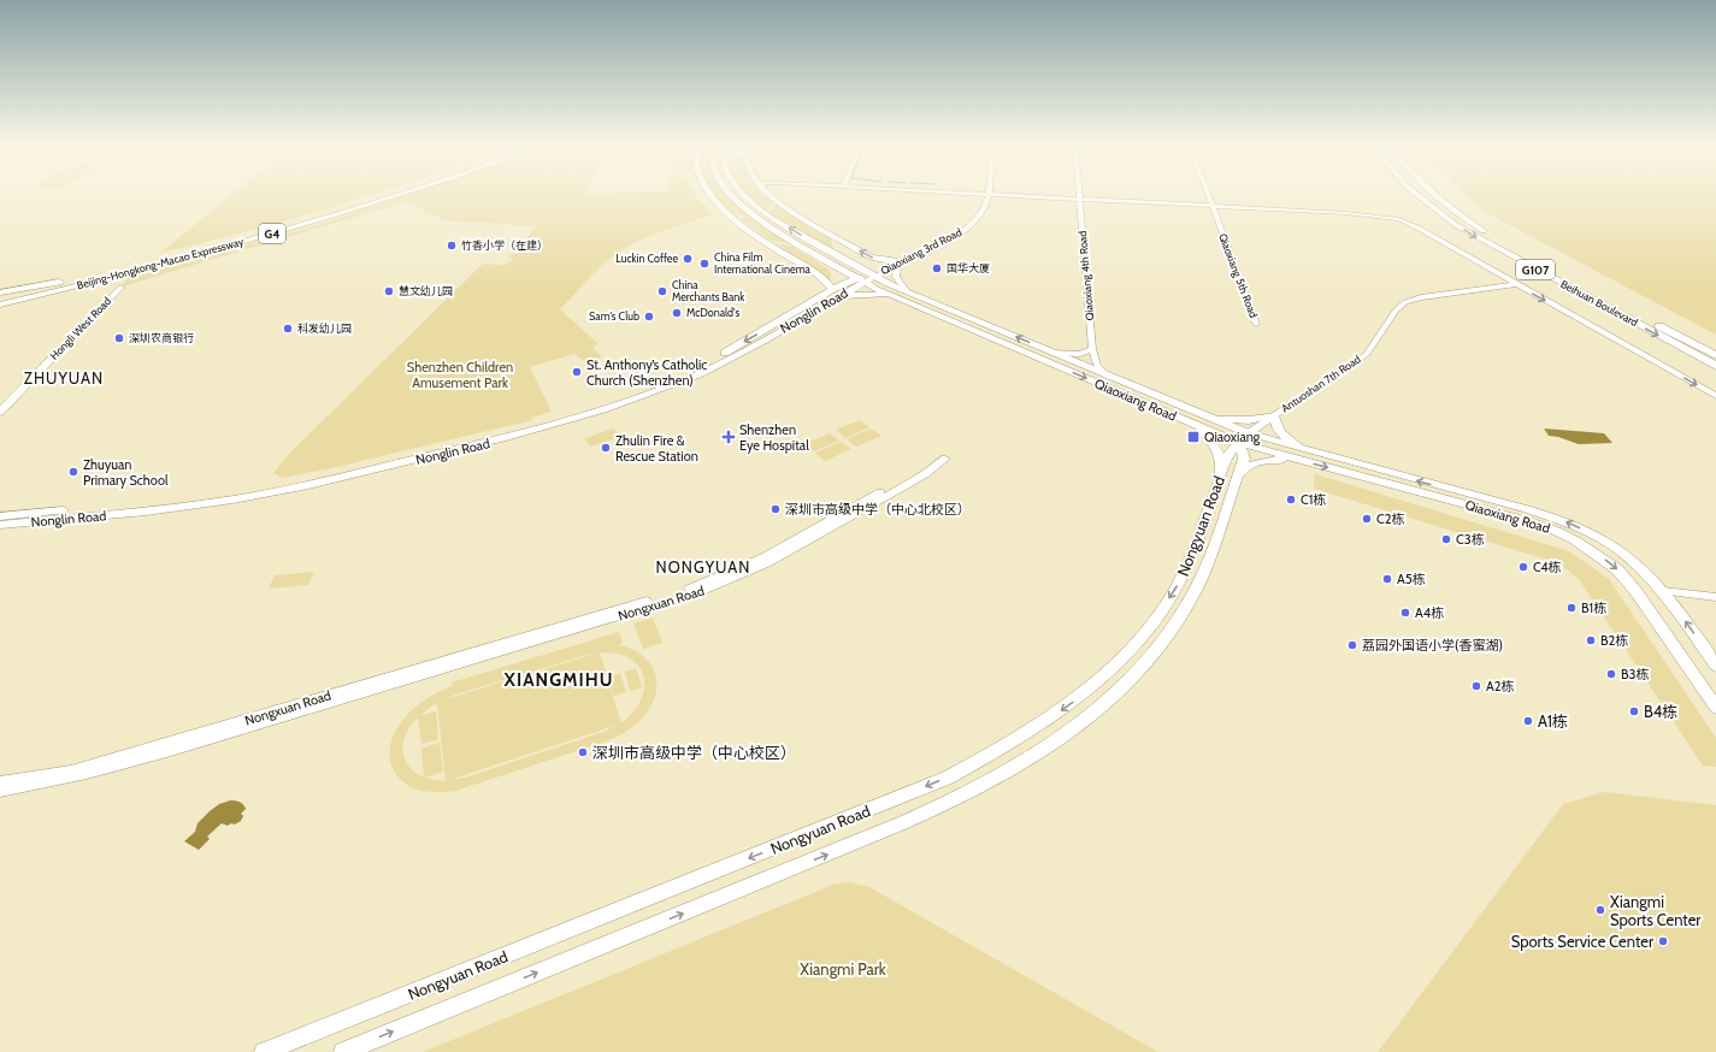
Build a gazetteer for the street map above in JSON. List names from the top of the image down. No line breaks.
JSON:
{"streets":{"highway":["G4","Beijing-Hongkong-Macao Expressway","G107","Beihuan Boulevard"],"main road":["Nonglin Road","Hongli West Road","Qiaoxiang Road","Nongyuan Road"],"street":["Qiaoxiang 3rd Road","Qiaoxiang 4th Road","Qiaoxiang 5th Road","Antuoshan 7th Road","Nongxuan Road"]},"crossings":[["Qiaoxiang 3rd Road","Nonglin Road"],["Qiaoxiang 3rd Road","Qiaoxiang Road"],["Qiaoxiang 4th Road","Beihuan Boulevard"],["Qiaoxiang 5th Road","Beihuan Boulevard"],["Beihuan Boulevard","Antuoshan 7th Road"],["Nonglin Road","Qiaoxiang Road"],["Antuoshan 7th Road","Qiaoxiang Road"],["Antuoshan 7th Road","Nongyuan Road"],["Qiaoxiang Road","Nongyuan Road"]],"one_way":["Beihuan Boulevard"],"districts":["ZHUYUAN","NONGYUAN","XIANGMIHU"],"parks":["Shenzhen Children Amusement Park","Xiangmi Park"],"places":{"other":["竹香小学（在建）","Luckin Coffee","China Film International Cinema","国华大厦","慧文幼儿园","China Merchants Bank","McDonald's","Sam's Club","科发幼儿园","深圳农商银行","St. Anthony’s Catholic Church (Shenzhen)","Zhulin Fire & Rescue Station","Zhuyuan Primary School","C1栋","深圳市高级中学（中心北校区）","C2栋","C3栋","C4栋","A5栋","B1栋","A4栋","B2栋","荔园外国语小学(香蜜湖)","B3栋","A2栋","B4栋","A1栋","深圳市高级中学（中心校区）","Xiangmi Sports Center","Sports Service Center"],"health":["Shenzhen Eye Hospital"],"transit":["Qiaoxiang"]}}
